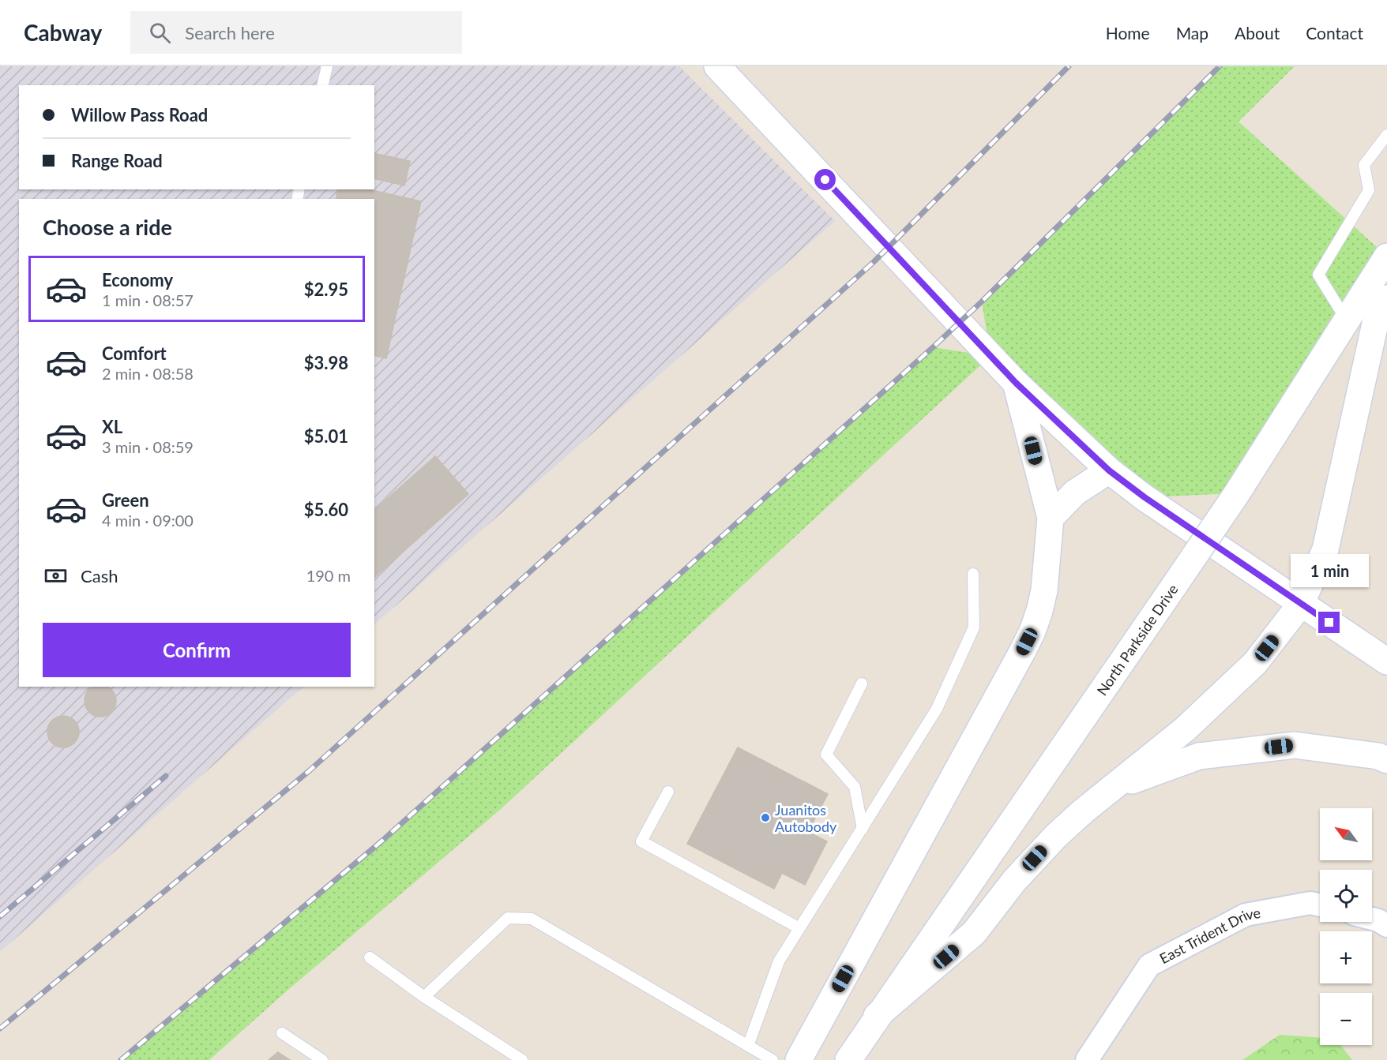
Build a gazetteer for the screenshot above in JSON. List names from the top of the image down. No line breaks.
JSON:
{"streets":{"main road":["North Parkside Drive"],"street":["East Trident Drive"]},"places":["Juanitos Autobody"],"north":"top left","page":{"header":"Cabway","search":"Search here","nav":["Home","Map","About","Contact"],"banner":["Willow Pass Road","Range Road"],"heading":"Choose a ride","list":[{"name":"Economy","note":"1 min · 08:57","value":"$2.95"},{"name":"Comfort","note":"2 min · 08:58","value":"$3.98"},{"name":"XL","note":"3 min · 08:59","value":"$5.01"},{"name":"Green","note":"4 min · 09:00","value":"$5.60"}],"pay":["Cash","190 m"],"bubble":"1 min","buttons":"Confirm","map_buttons":["+","−"]}}
